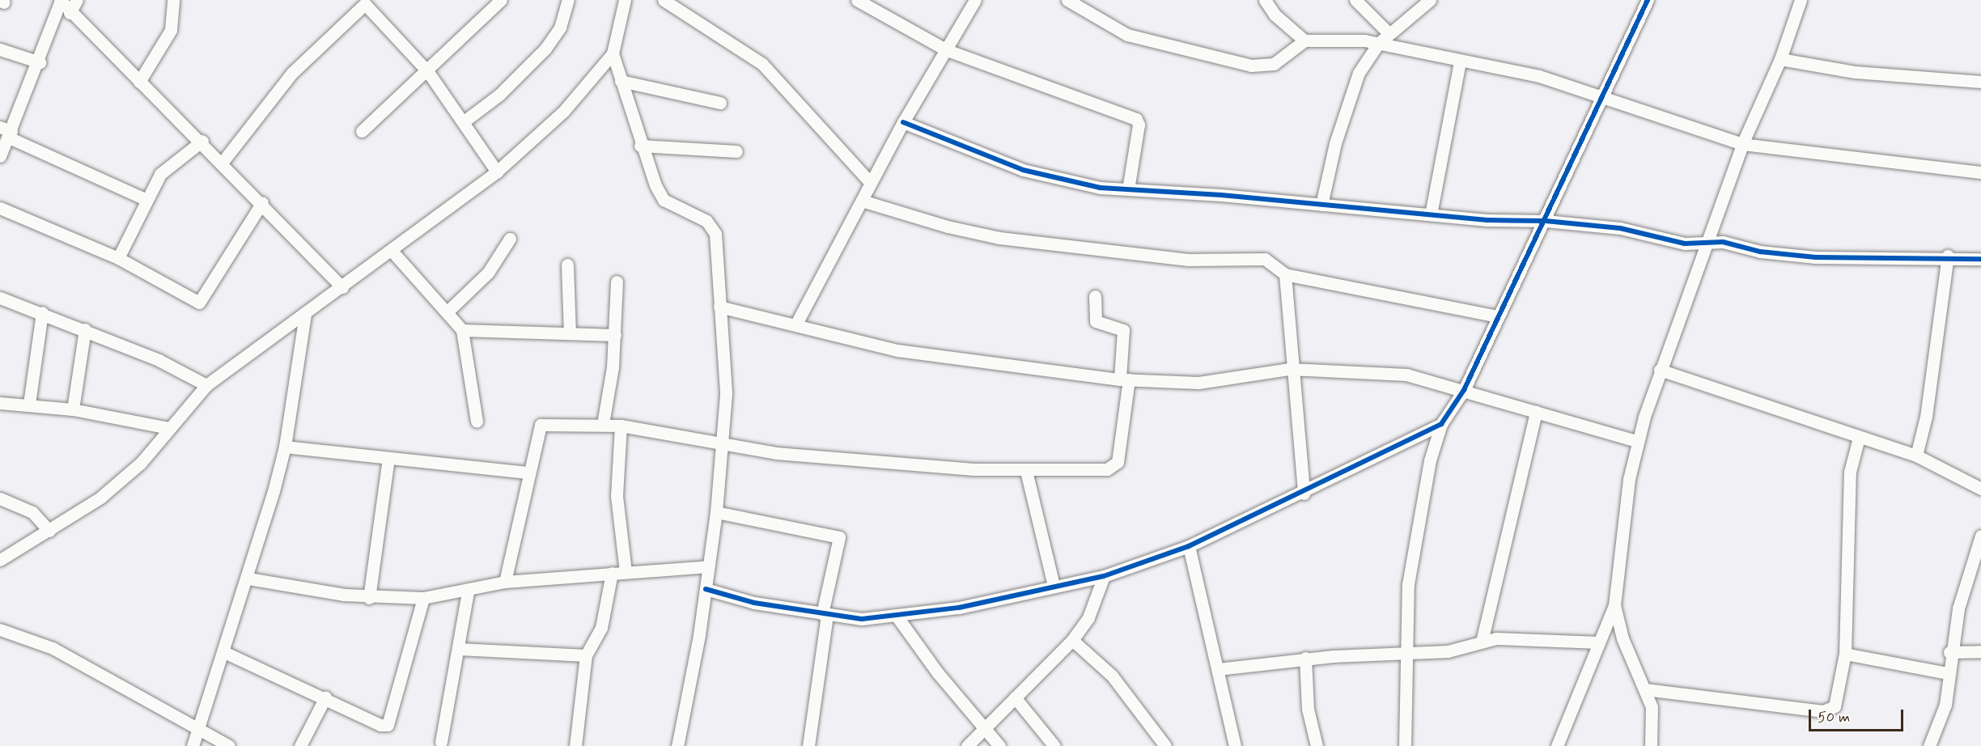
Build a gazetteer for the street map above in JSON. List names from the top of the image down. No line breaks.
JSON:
{"scale_bar":"50 m"}
